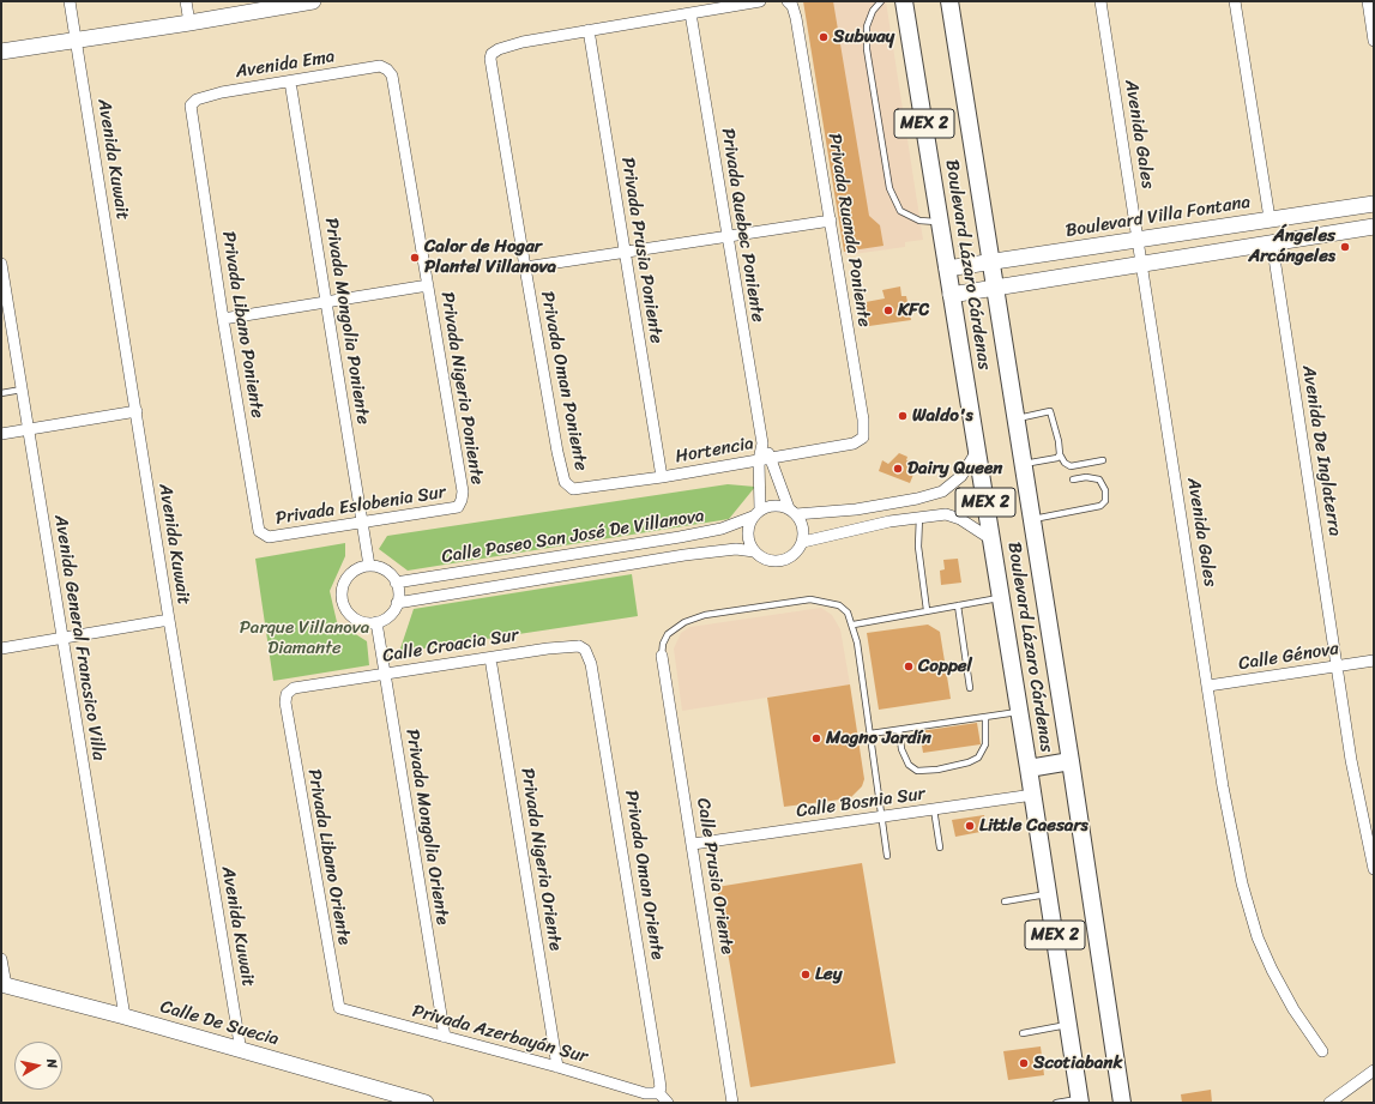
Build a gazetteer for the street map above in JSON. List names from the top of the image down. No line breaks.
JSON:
{"streets":{"main road":["MEX 2","Boulevard Lázaro Cárdenas"],"street":["Avenida Ema","Avenida Gales","Avenida Kuwait","Boulevard Villa Fontana","Privada Quebec Poniente","Privada Ruanda Poniente","Privada Prusia Poniente","Privada Mongolia Poniente","Privada Libano Poniente","Privada Oman Poniente","Privada Nigeria Poniente","Hortencia","Avenida De Inglaterra","Privada Eslobenia Sur","Calle Paseo San José De Villanova","Avenida General Francsico Villa","Calle Croacia Sur","Calle Génova","Calle Bosnia Sur","Privada Mongolia Oriente","Privada Libano Oriente","Privada Nigeria Oriente","Privada Oman Oriente","Calle Prusia Oriente","Calle De Suecia","Privada Azerbayán Sur"]},"crossings":[["Avenida Ema","Privada Mongolia Poniente"],["Avenida Ema","Privada Libano Poniente"],["Avenida Ema","Privada Nigeria Poniente"],["Avenida Gales","Boulevard Villa Fontana"],["Avenida Gales","Calle Génova"],["Avenida Kuwait","Calle De Suecia"],["Boulevard Villa Fontana","Boulevard Lázaro Cárdenas"],["Privada Quebec Poniente","Hortencia"],["Privada Quebec Poniente","Calle Paseo San José De Villanova"],["Privada Ruanda Poniente","Hortencia"],["Privada Prusia Poniente","Privada Oman Poniente"],["Privada Prusia Poniente","Hortencia"],["Boulevard Lázaro Cárdenas","Calle Bosnia Sur"],["Privada Mongolia Poniente","Privada Eslobenia Sur"],["Privada Mongolia Poniente","Calle Paseo San José De Villanova"],["Privada Mongolia Poniente","Privada Mongolia Oriente"],["Privada Libano Poniente","Privada Eslobenia Sur"],["Privada Oman Poniente","Hortencia"],["Privada Nigeria Poniente","Privada Eslobenia Sur"],["Avenida De Inglaterra","Calle Génova"],["Calle Paseo San José De Villanova","Privada Mongolia Oriente"],["Avenida General Francsico Villa","Calle De Suecia"],["Calle Croacia Sur","Privada Mongolia Oriente"],["Calle Croacia Sur","Privada Libano Oriente"],["Calle Croacia Sur","Privada Nigeria Oriente"],["Calle Croacia Sur","Privada Oman Oriente"],["Calle Bosnia Sur","Calle Prusia Oriente"],["Privada Mongolia Oriente","Privada Azerbayán Sur"],["Privada Libano Oriente","Privada Azerbayán Sur"],["Privada Nigeria Oriente","Privada Azerbayán Sur"],["Privada Oman Oriente","Privada Azerbayán Sur"]],"parks":["Parque Villanova Diamante"],"places":["Subway","Ángeles Arcángeles","Calor de Hogar Plantel Villanova","KFC","Waldo's","Dairy Queen","Coppel","Magno Jardín","Little Caesars","Ley","Scotiabank"],"north":"right"}
